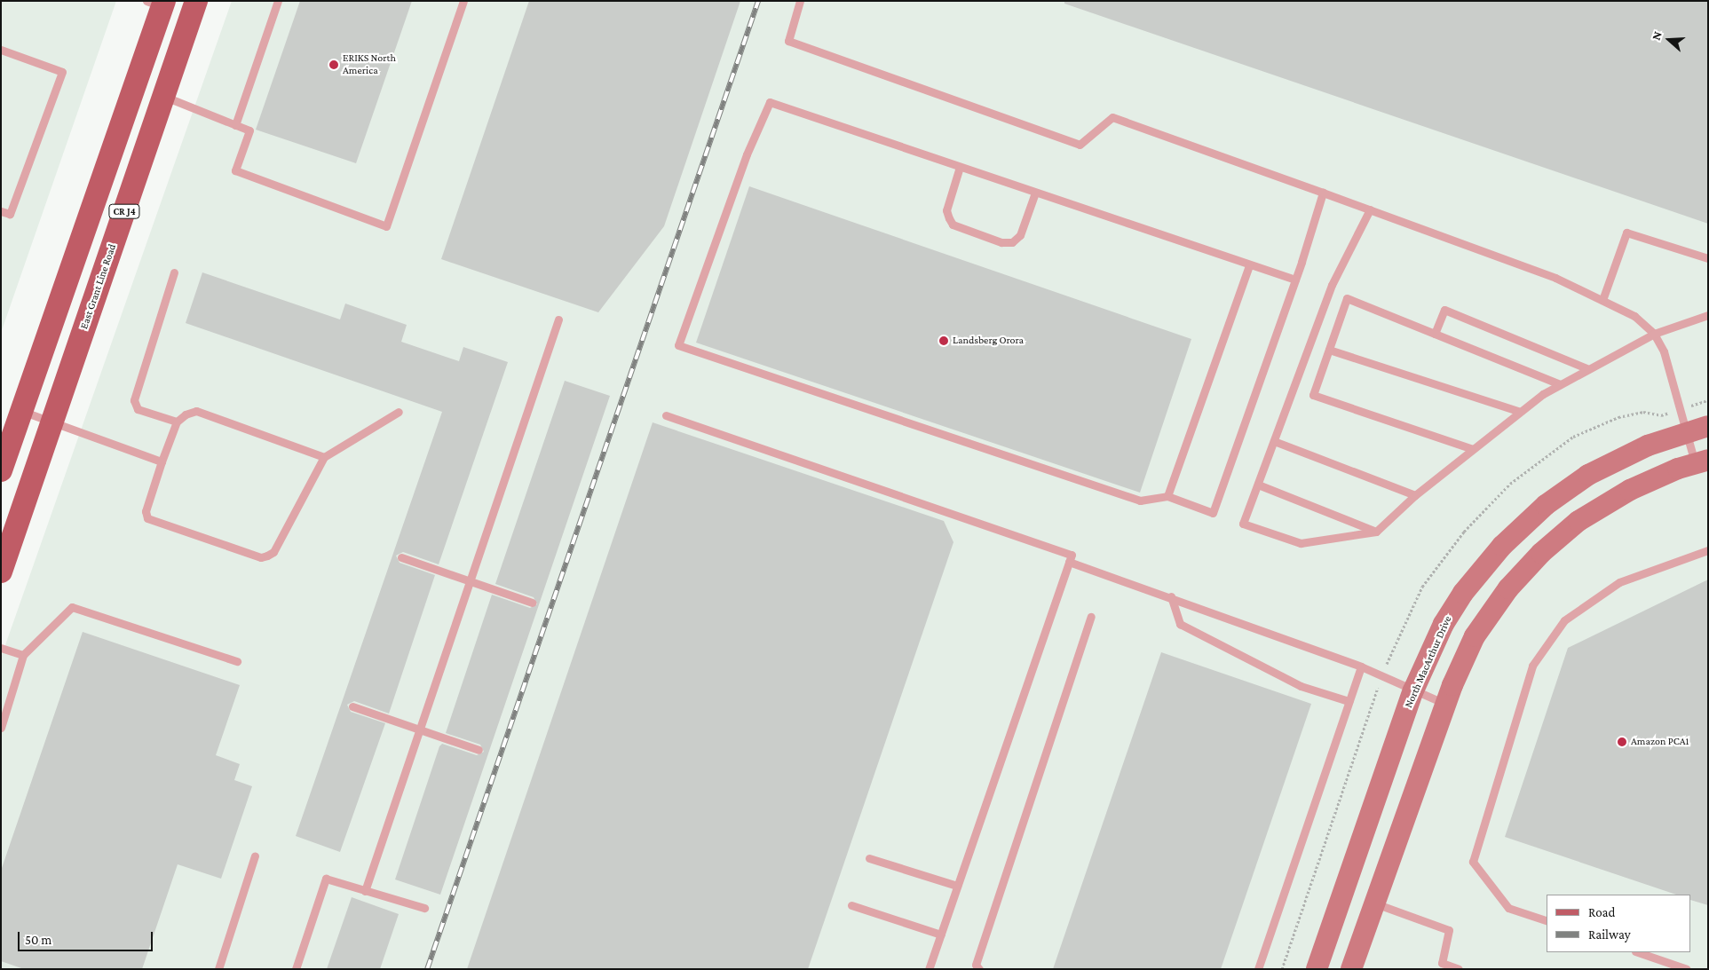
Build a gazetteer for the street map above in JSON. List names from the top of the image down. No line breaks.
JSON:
{"streets":{"main road":["CR J4","East Grant Line Road","North MacArthur Drive"]},"places":["ERIKS North America","Landsberg Orora","Amazon PCA1"],"legend":["Road","Railway"],"scale_bar":"50 m","north":"left"}
